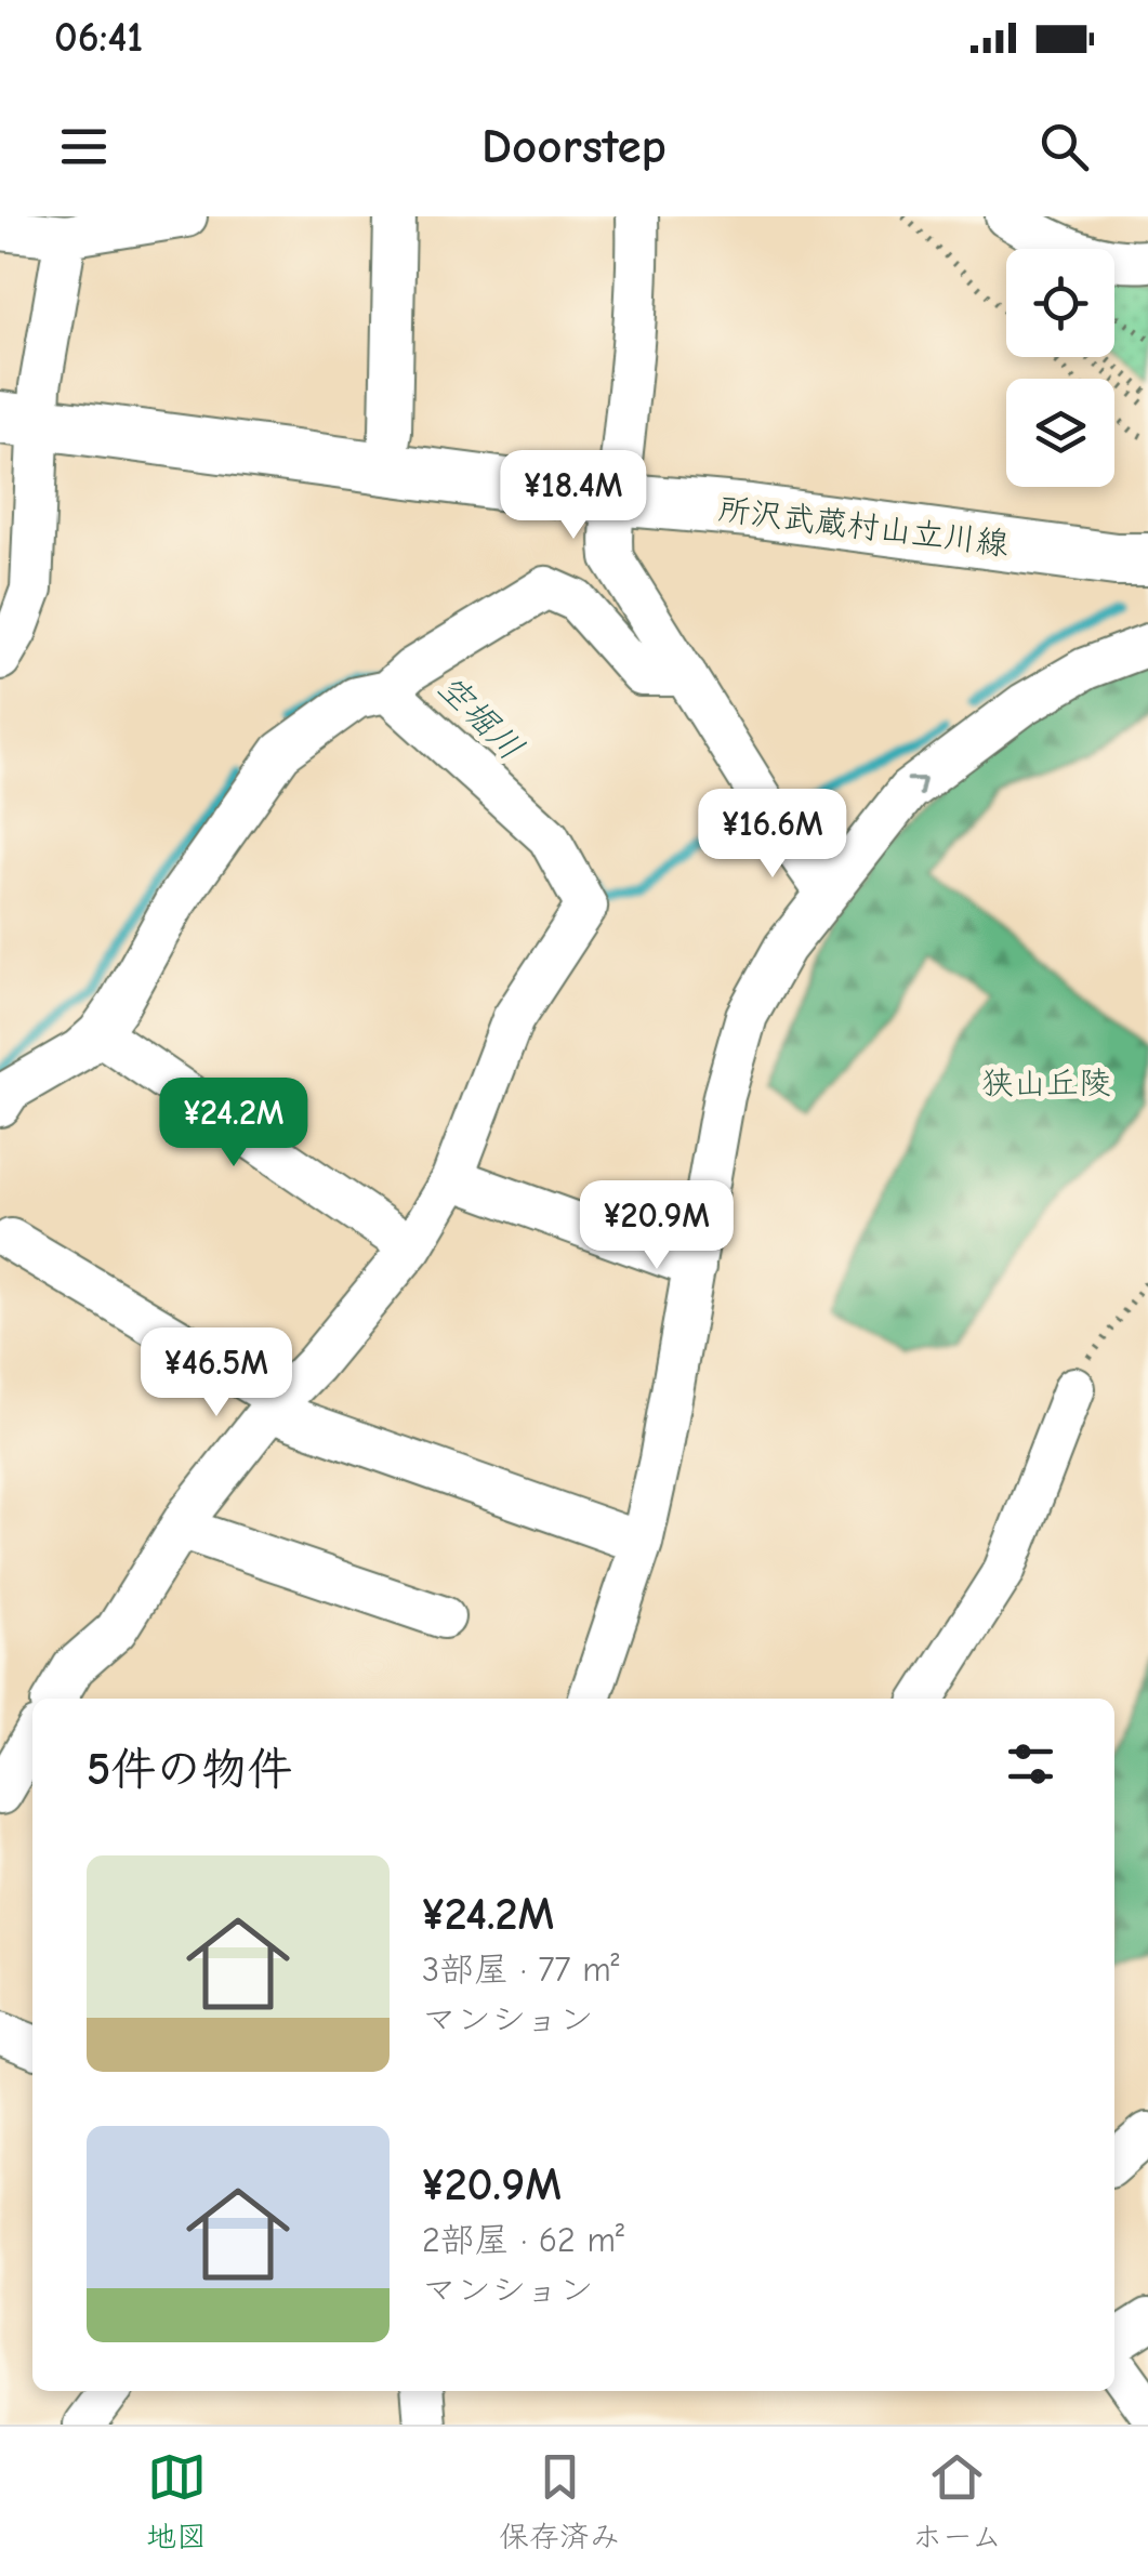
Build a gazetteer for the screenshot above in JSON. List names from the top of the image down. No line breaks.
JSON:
{"streets":{"main road":["所沢武蔵村山立川線"]},"water":["空堀川"],"parks":["狭山丘陵"],"page":{"status":"06:41","header":"Doorstep","price":["¥18.4M","¥16.6M","¥24.2M","¥20.9M","¥46.5M"],"heading":"5件の物件","list":[{"name":"¥24.2M","note":"3部屋 · 77 m² · マンション"},{"name":"¥20.9M","note":"2部屋 · 62 m² · マンション"}],"tabs":["地図","保存済み","ホーム"]}}
